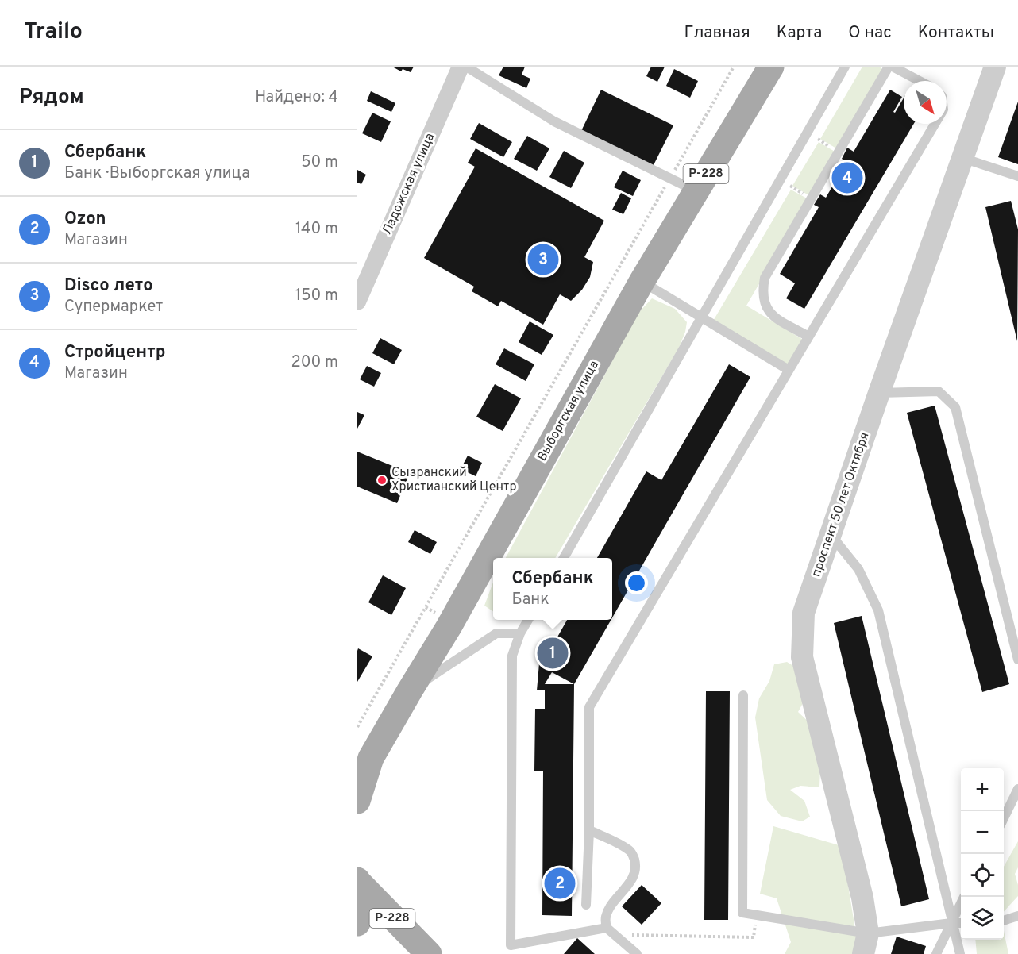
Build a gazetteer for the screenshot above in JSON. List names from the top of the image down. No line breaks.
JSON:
{"streets":{"main road":["Р-228","Выборгская улица"],"street":["Ладожская улица","проспект 50 лет Октября"]},"crossings":[["Р-228","Выборгская улица"]],"places":["Сызранский Христианский Центр"],"north":"bottom right","page":{"header":"Trailo","nav":["Главная","Карта","О нас","Контакты"],"heading":["Рядом","Найдено: 4"],"list":[{"mark":"1","name":"Сбербанк","note":"Банк · Выборгская улица","value":"50 m"},{"mark":"2","name":"Ozon","note":"Магазин","value":"140 m"},{"mark":"3","name":"Disco лето","note":"Супермаркет","value":"150 m"},{"mark":"4","name":"Стройцентр","note":"Магазин","value":"200 m"}],"pins":["4","3","1","2"],"popup":["Сбербанк","Банк"],"map_buttons":["+","−"]}}
